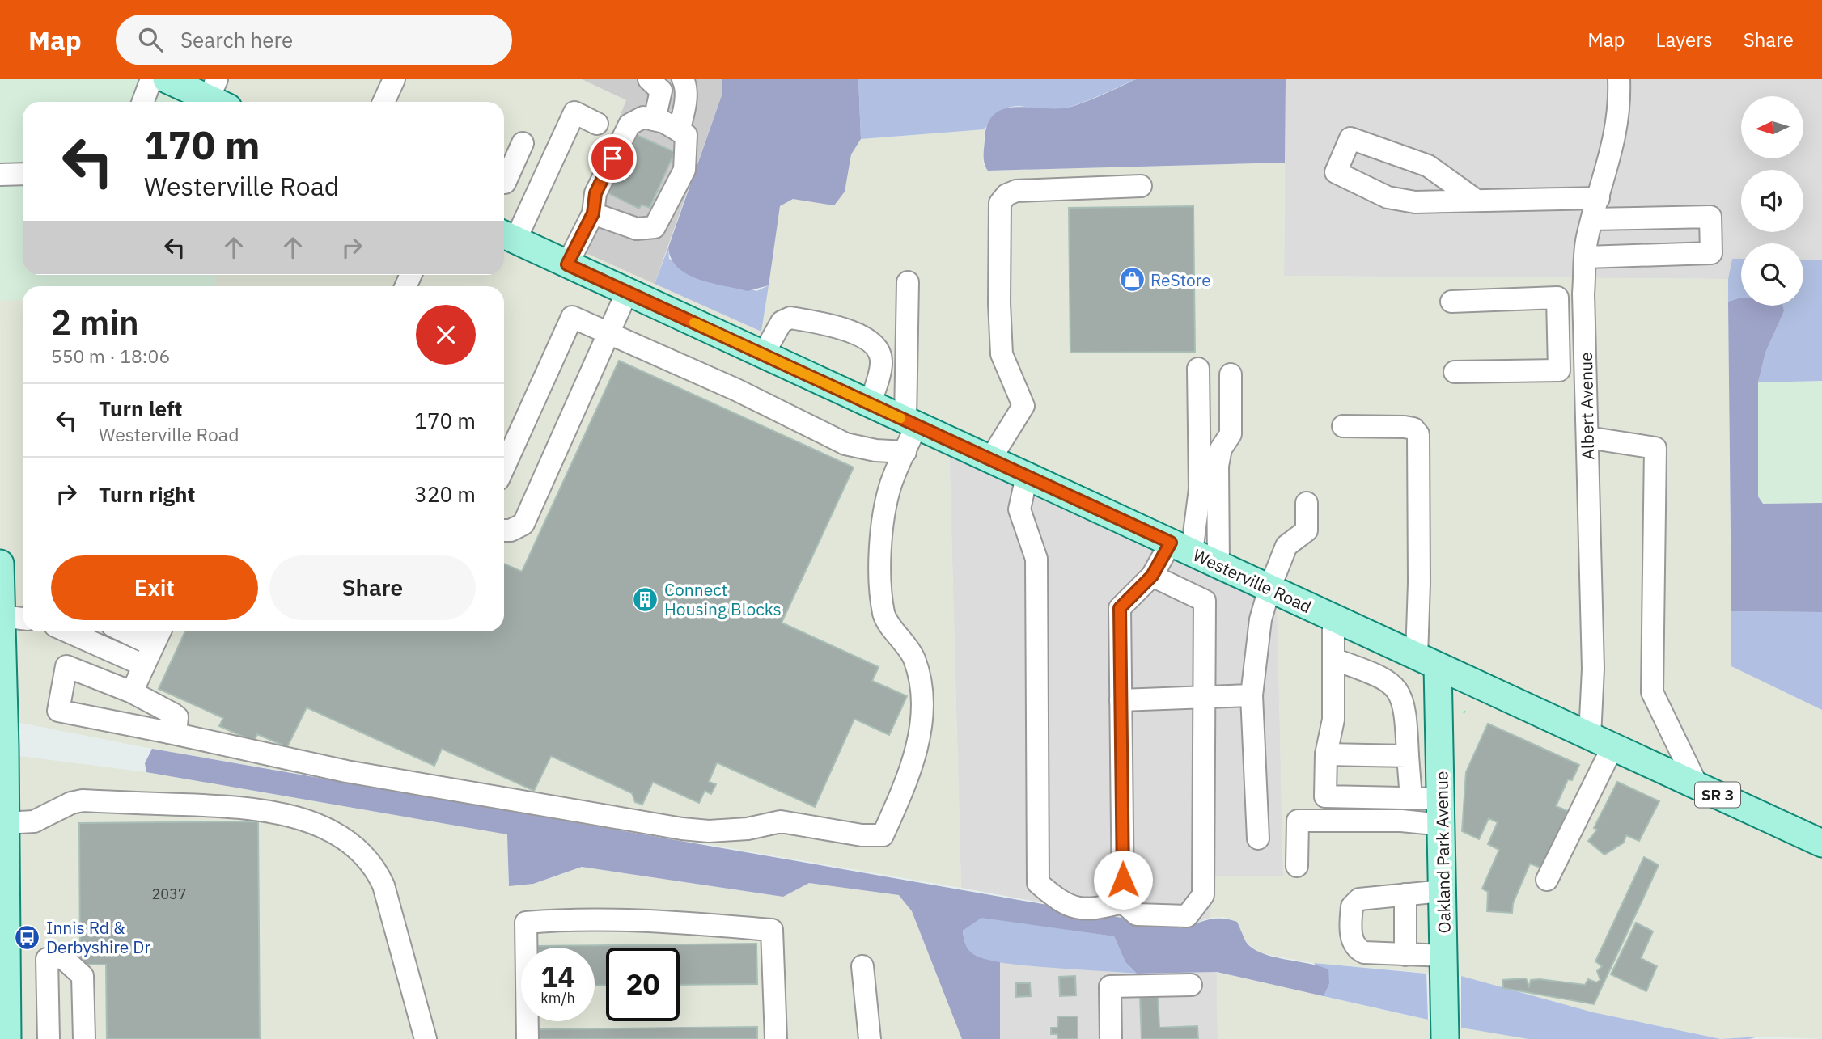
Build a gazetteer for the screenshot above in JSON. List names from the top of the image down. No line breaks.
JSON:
{"streets":{"main road":["Westerville Road","SR 3","Oakland Park Avenue"],"street":["Albert Avenue"]},"crossings":[["Albert Avenue","Westerville Road"],["Westerville Road","Oakland Park Avenue"]],"places":{"shop":["ReStore"],"building":["Connect Housing Blocks"],"bus stop":["Innis Rd & Derbyshire Dr"]},"house_numbers":["2037"],"north":"left","page":{"header":"Map","search":"Search here","nav":["Map","Layers","Share"],"turn":["170 m","Westerville Road"],"heading":["2 min","550 m · 18:06"],"list":[{"name":"Turn left","note":"Westerville Road","value":"170 m"},{"name":"Turn right","value":"320 m"}],"buttons":["Exit","Share"],"speed":"14 km/h","limit":"20"}}
